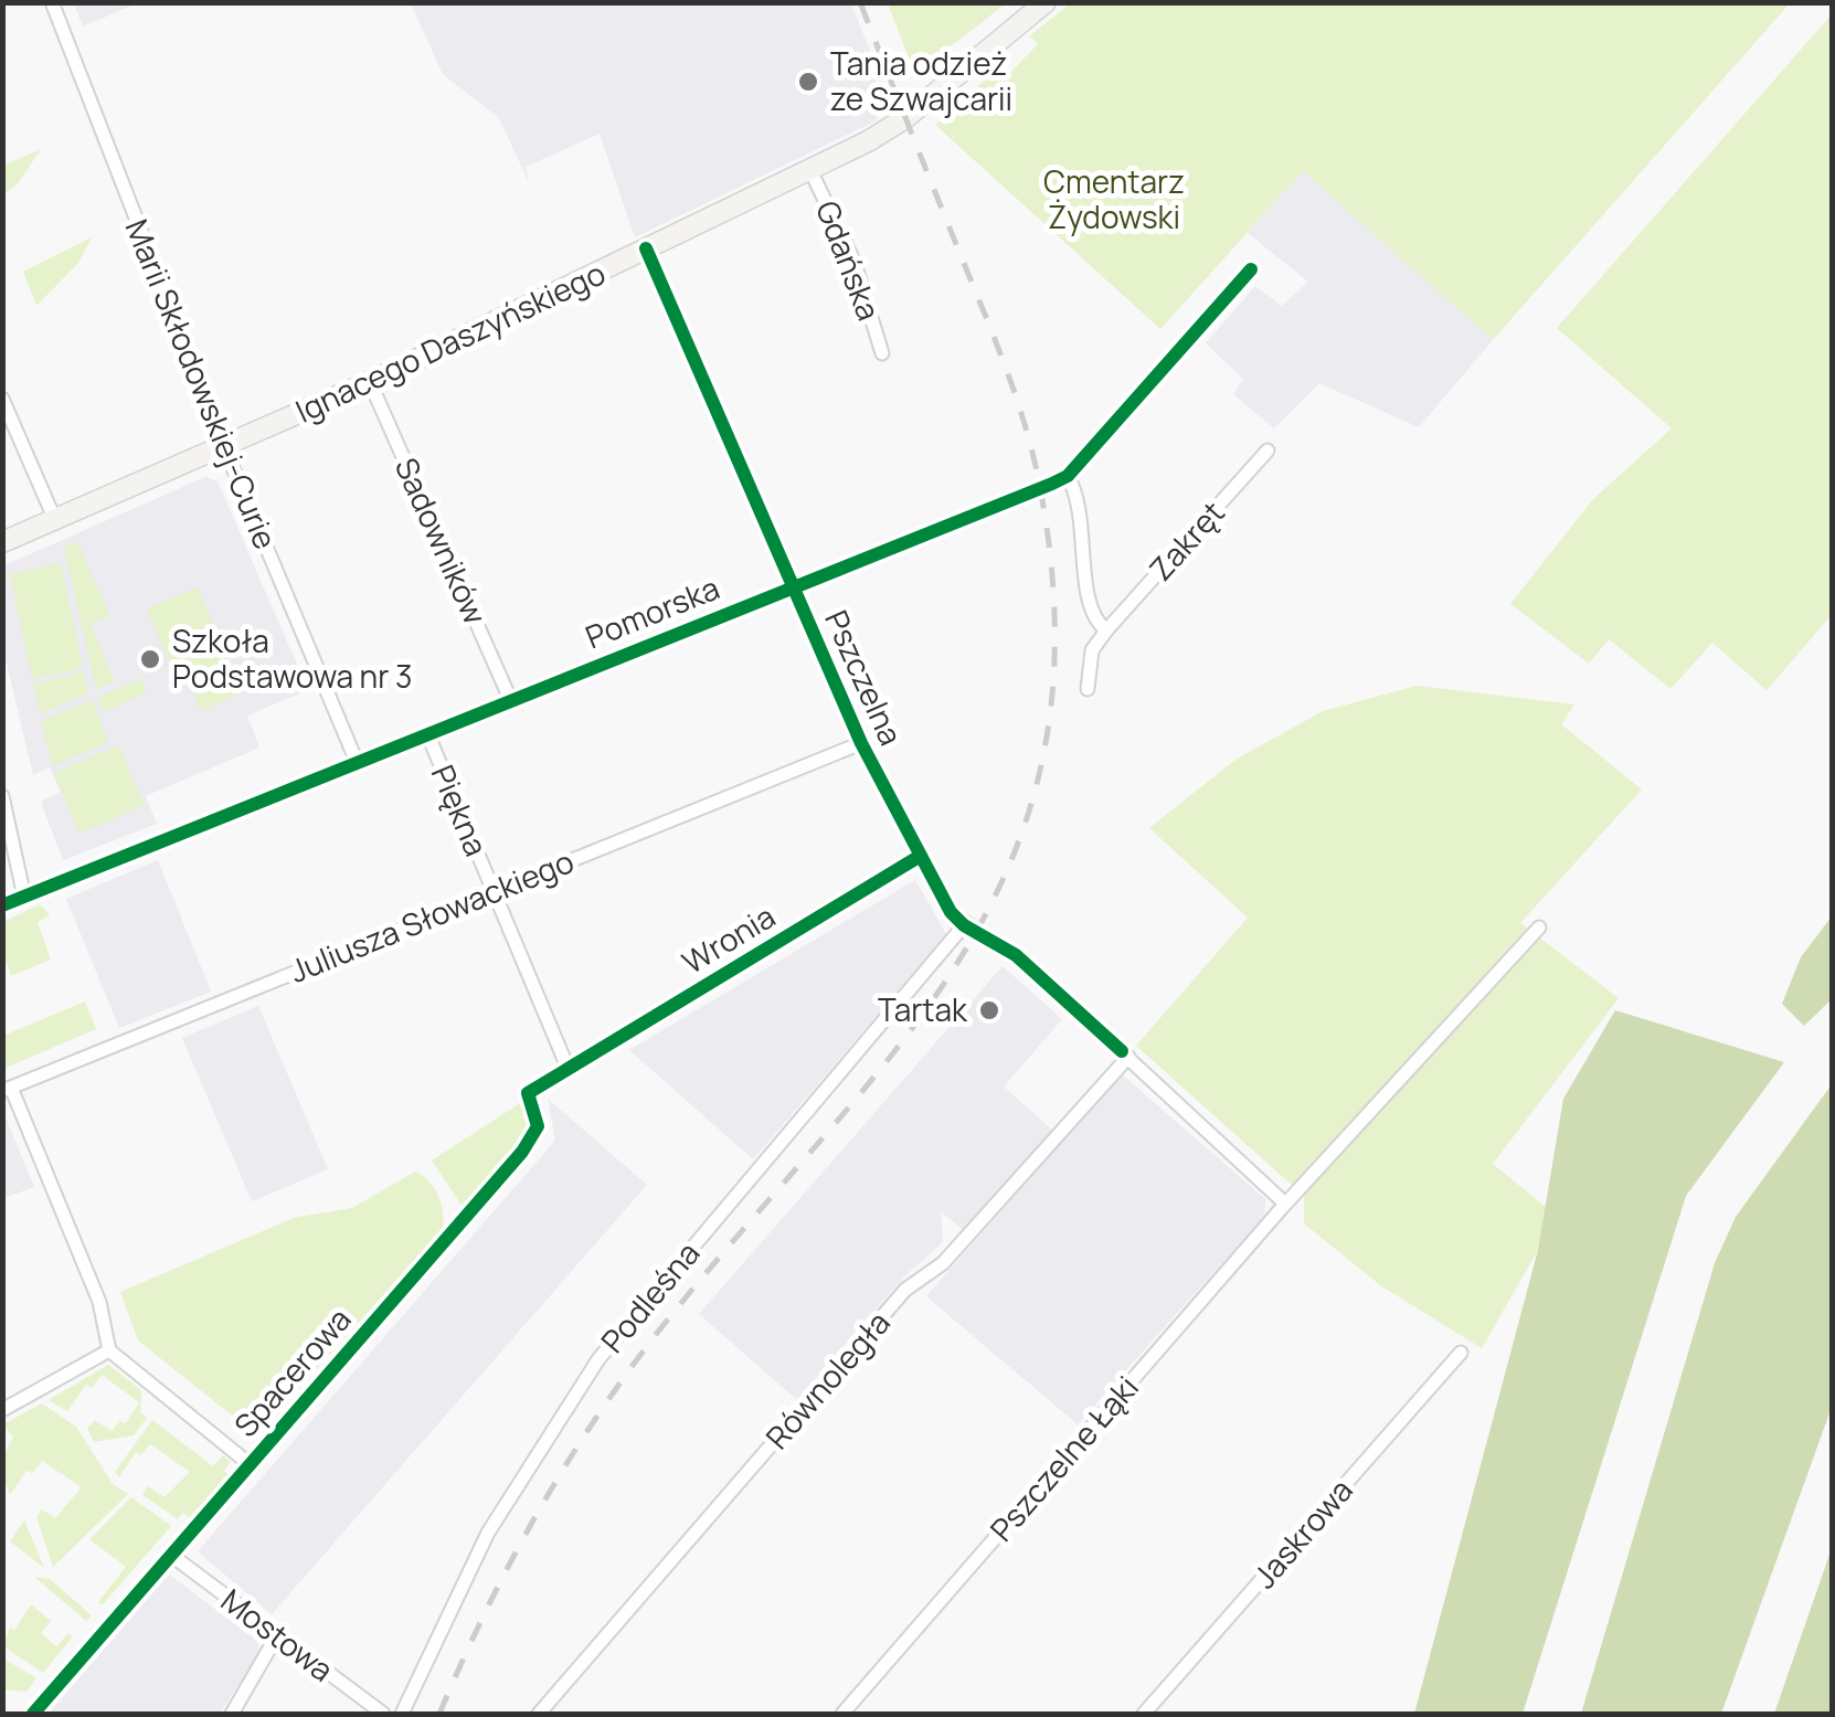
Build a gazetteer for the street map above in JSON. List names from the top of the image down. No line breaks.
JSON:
{"streets":{"street":["Gdańska","Ignacego Daszyńskiego","Marii Skłodowskiej-Curie","Sadowników","Zakręt","Pomorska","Pszczelna","Piękna","Juliusza Słowackiego","Wronia","Podleśna","Spacerowa","Równoległa","Pszczelne Łąki","Jaskrowa","Mostowa"]},"crossings":[["Gdańska","Ignacego Daszyńskiego"],["Ignacego Daszyńskiego","Marii Skłodowskiej-Curie"],["Ignacego Daszyńskiego","Sadowników"],["Ignacego Daszyńskiego","Pszczelna"],["Marii Skłodowskiej-Curie","Pomorska"],["Sadowników","Pomorska"],["Pomorska","Pszczelna"],["Pomorska","Piękna"],["Pszczelna","Juliusza Słowackiego"],["Pszczelna","Wronia"],["Pszczelna","Podleśna"],["Pszczelna","Równoległa"],["Pszczelna","Pszczelne Łąki"],["Piękna","Juliusza Słowackiego"],["Piękna","Wronia"],["Piękna","Spacerowa"],["Wronia","Spacerowa"],["Spacerowa","Mostowa"]],"parks":["Cmentarz Żydowski"],"places":["Tania odzież ze Szwajcarii","Szkoła Podstawowa nr 3","Tartak"]}
